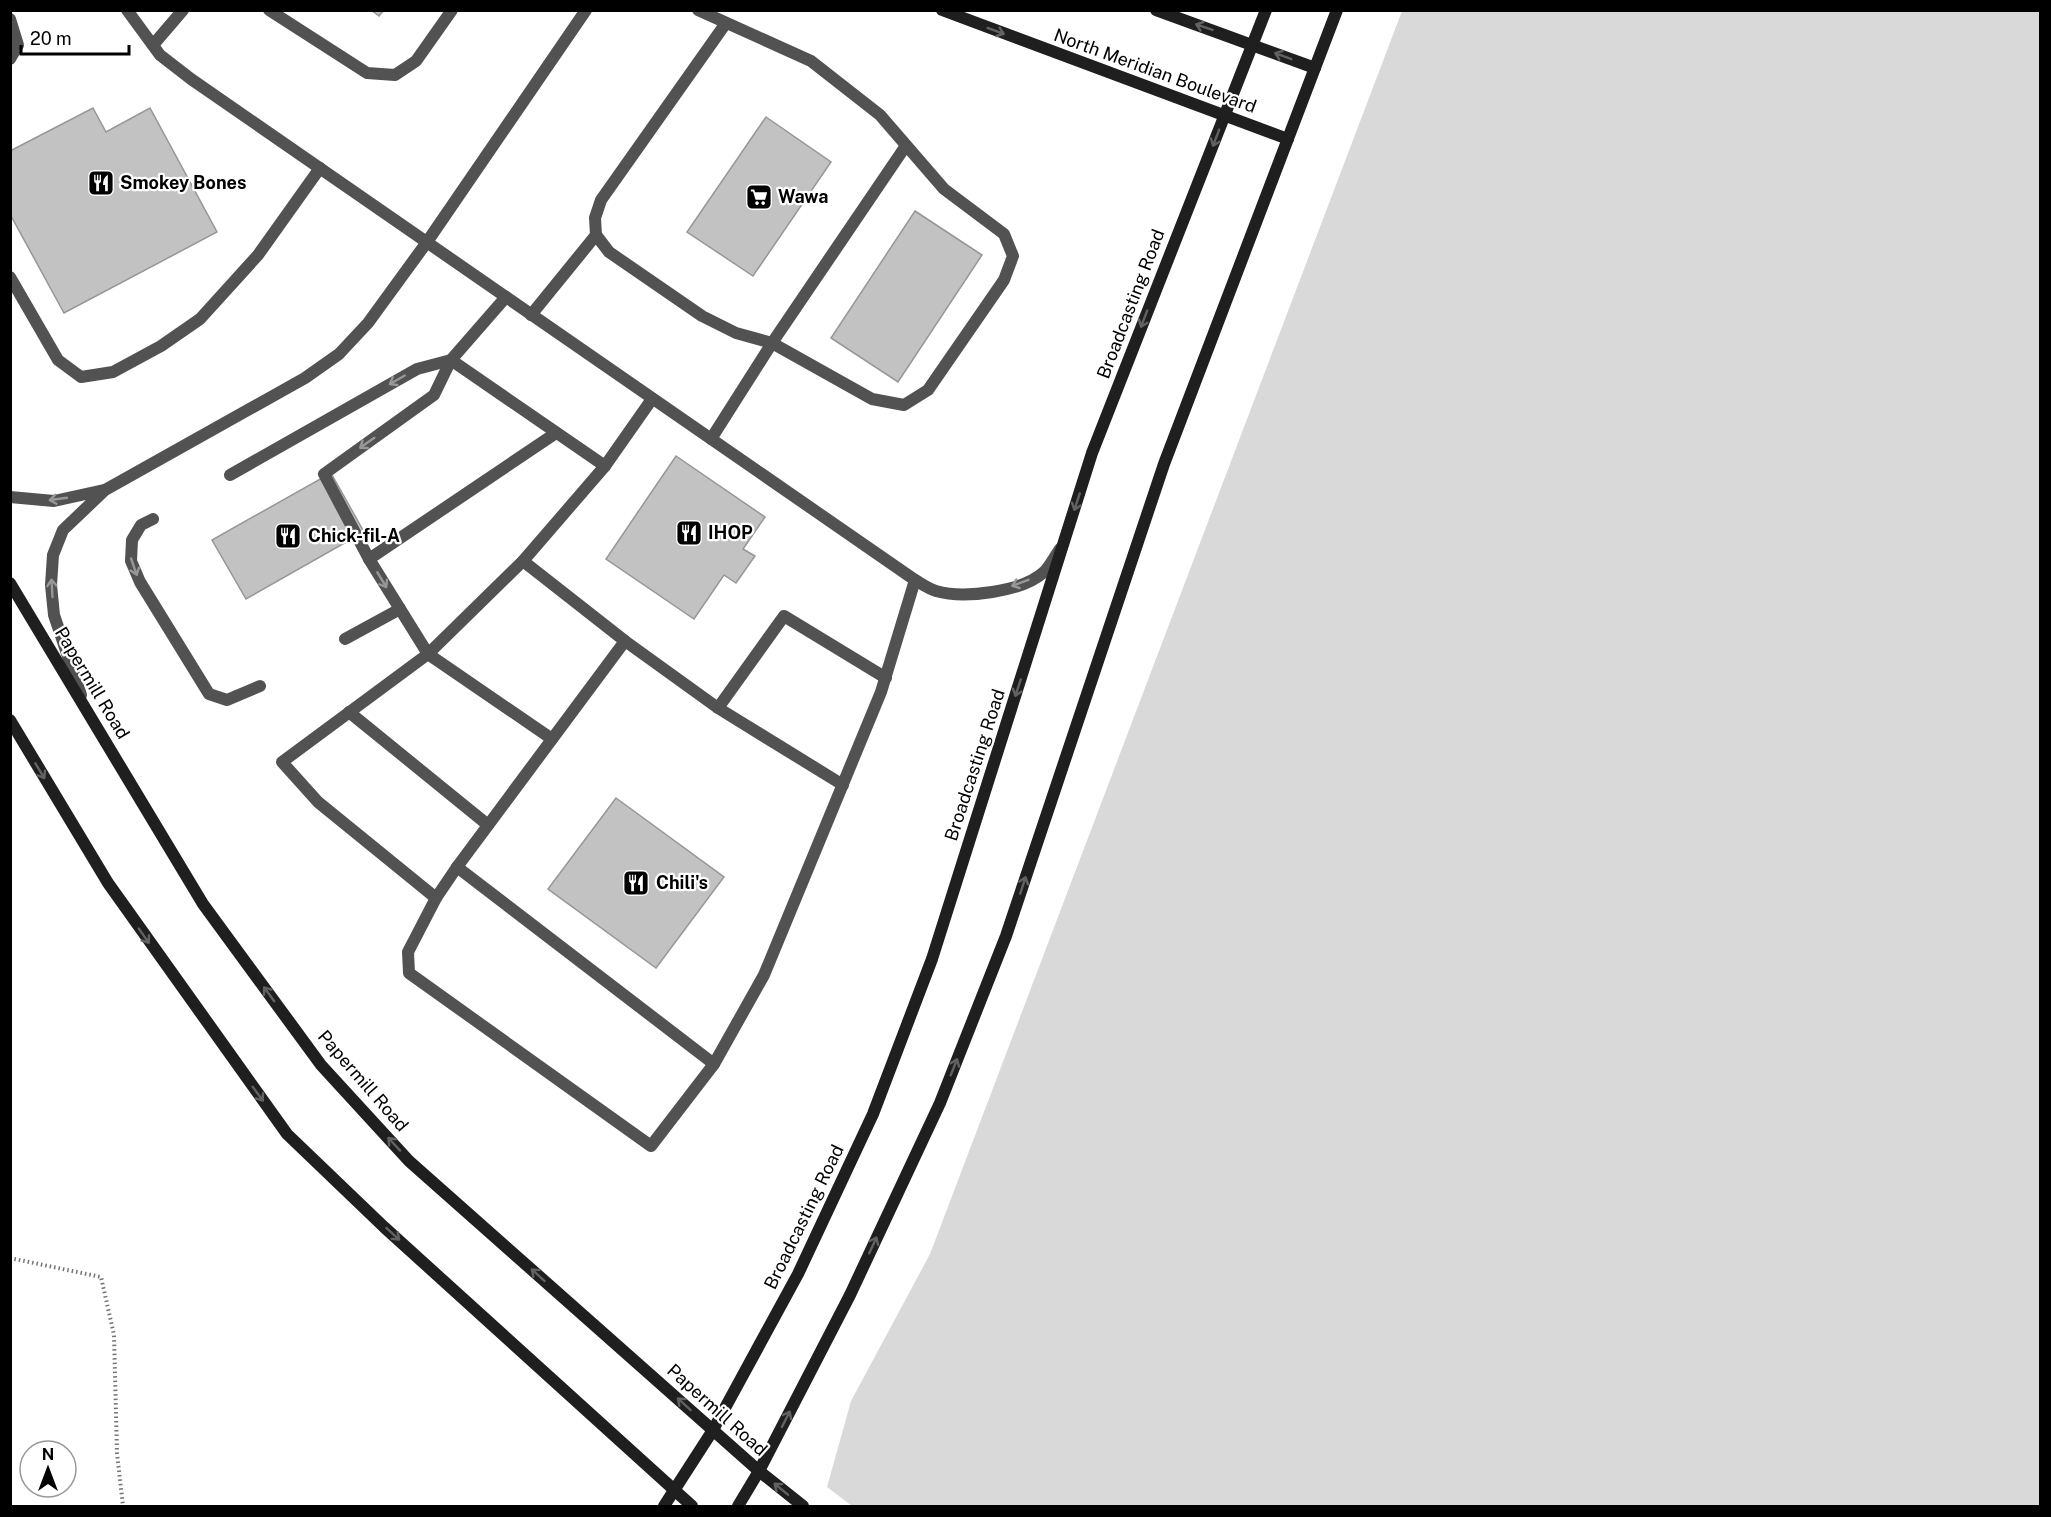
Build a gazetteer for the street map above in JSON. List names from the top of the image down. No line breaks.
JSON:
{"streets":{"main road":["North Meridian Boulevard","Broadcasting Road","Papermill Road"]},"crossings":[["North Meridian Boulevard","Broadcasting Road"],["Broadcasting Road","Papermill Road"]],"places":{"restaurant":["Smokey Bones","IHOP","Chick-fil-A","Chili's"],"supermarket":["Wawa"]},"scale_bar":"20 m","north":"top"}
